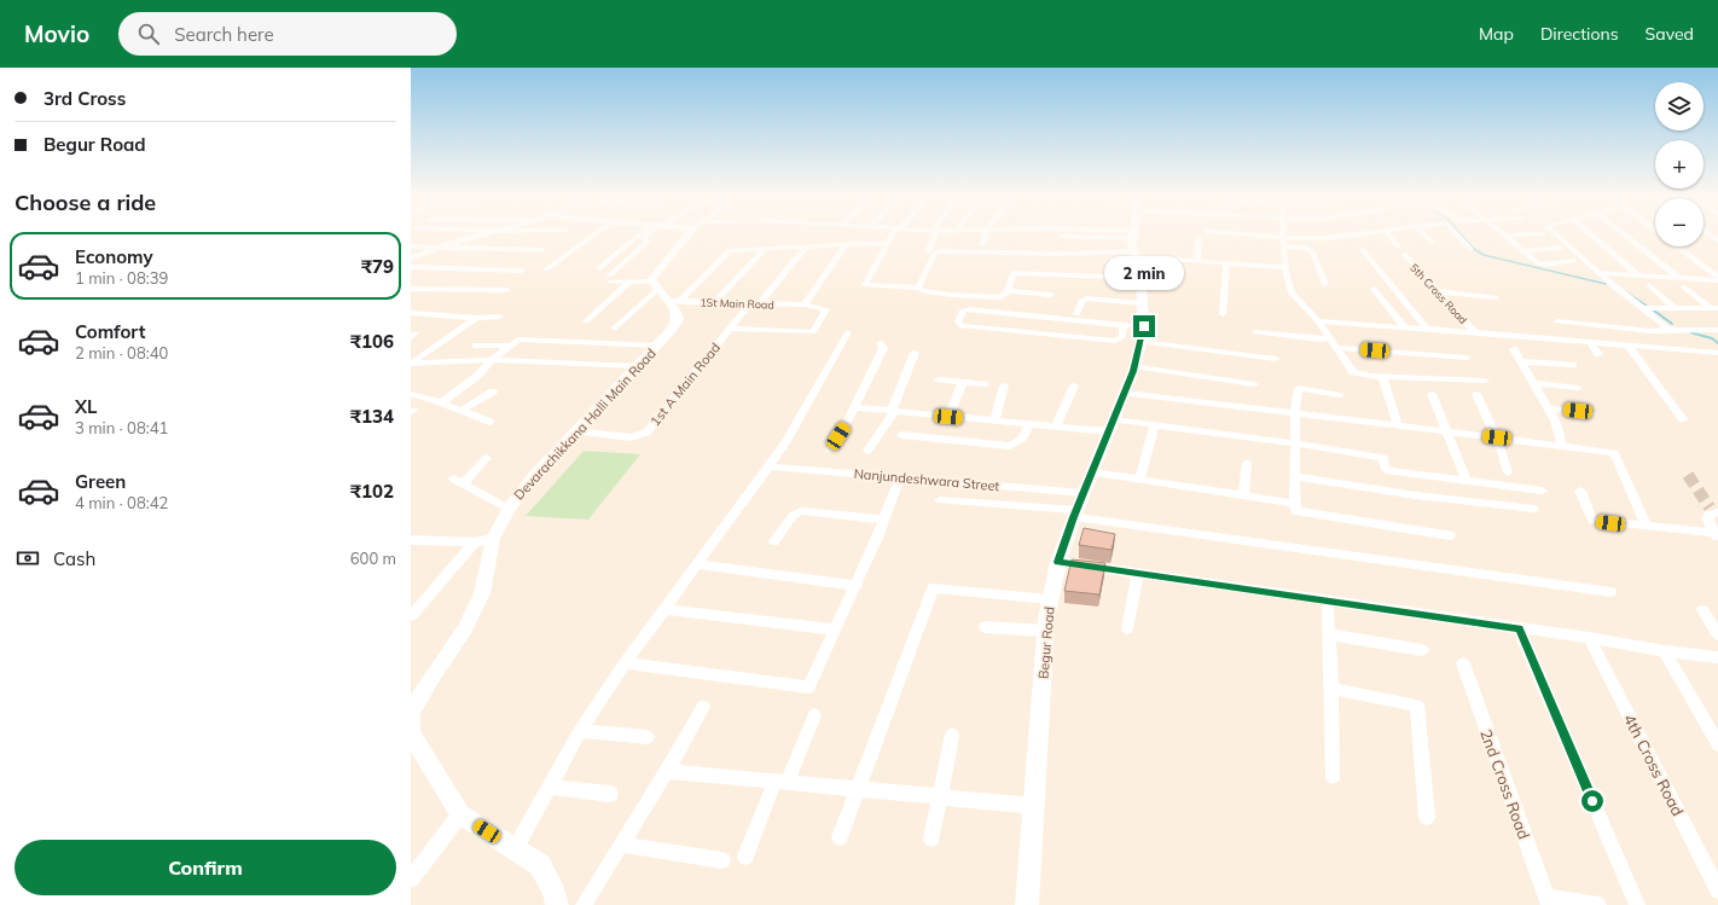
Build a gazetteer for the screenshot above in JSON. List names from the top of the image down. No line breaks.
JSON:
{"streets":{"street":["5th Cross Road","1St Main Road","1st A Main Road","Devarachikkana Halli Main Road","Nanjundeshwara Street","Begur Road","4th Cross Road","2nd Cross Road"]},"crossings":[["1St Main Road","1st A Main Road"],["1St Main Road","Devarachikkana Halli Main Road"],["1st A Main Road","Devarachikkana Halli Main Road"],["Nanjundeshwara Street","Begur Road"]],"page":{"header":"Movio","search":"Search here","nav":["Map","Directions","Saved"],"banner":["3rd Cross","Begur Road"],"map_buttons":["+","−"],"heading":"Choose a ride","list":[{"name":"Economy","note":"1 min · 08:39","value":"₹79"},{"name":"Comfort","note":"2 min · 08:40","value":"₹106"},{"name":"XL","note":"3 min · 08:41","value":"₹134"},{"name":"Green","note":"4 min · 08:42","value":"₹102"}],"bubble":"2 min","pay":["Cash","600 m"],"buttons":"Confirm"}}
